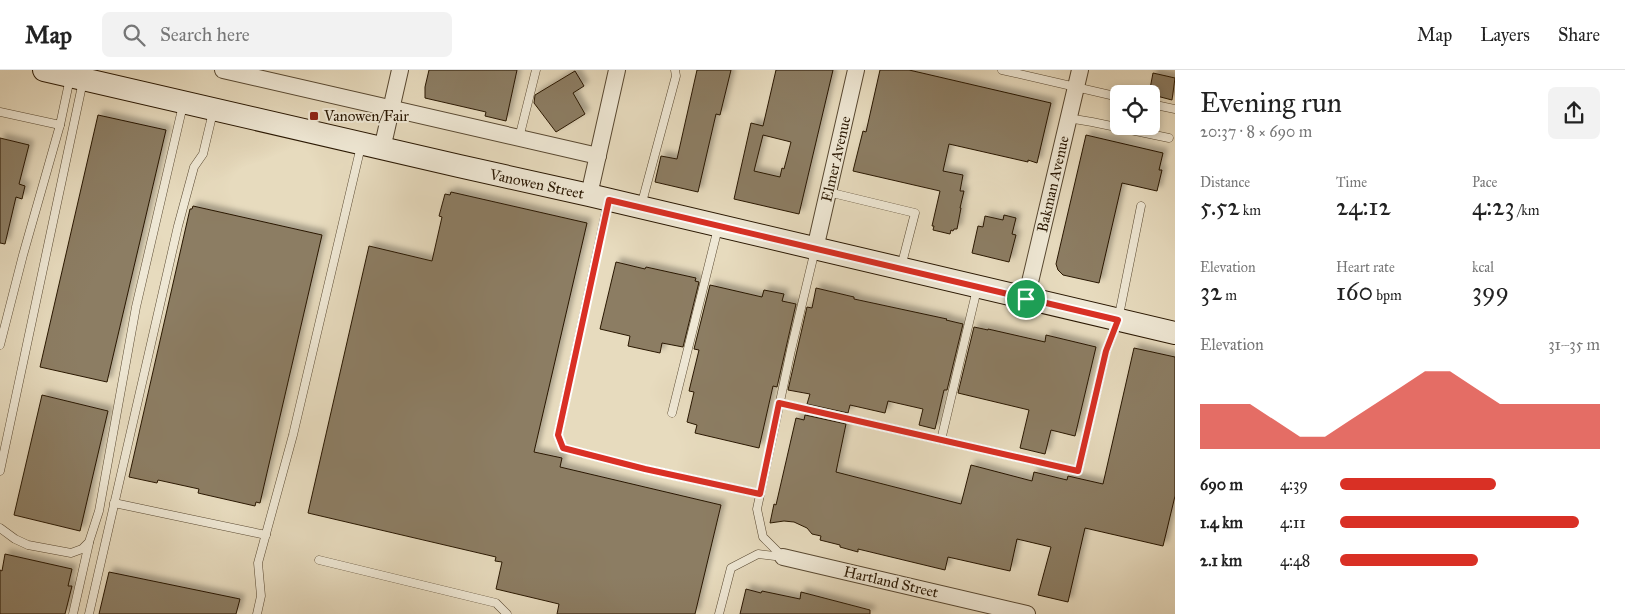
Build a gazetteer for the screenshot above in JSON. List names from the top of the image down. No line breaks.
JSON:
{"streets":{"main road":["Vanowen Street"],"street":["Elmer Avenue","Bakman Avenue","Hartland Street"]},"crossings":[["Elmer Avenue","Vanowen Street"],["Vanowen Street","Bakman Avenue"]],"places":{"transit":["Vanowen/Fair"]},"page":{"header":"Map","search":"Search here","nav":["Map","Layers","Share"],"heading":["Evening run","20:37 · 8 × 690 m"],"stats":[["Distance","5.52 km"],["Time","24:12"],["Pace","4:23 /km"],["Elevation","32 m"],["Heart rate","160 bpm"],["kcal","399"]],"chart":["Elevation","31–35 m"],"list":[{"name":"690 m","note":"4:39"},{"name":"1.4 km","note":"4:11"},{"name":"2.1 km","note":"4:48"}]}}
